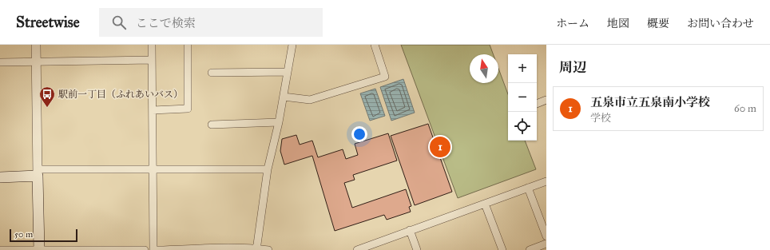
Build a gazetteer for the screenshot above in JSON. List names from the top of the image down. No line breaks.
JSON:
{"places":{"bus stop":["駅前一丁目（ふれあいバス）"]},"scale_bar":"50 m","north":"top","page":{"header":"Streetwise","search":"ここで検索","nav":["ホーム","地図","概要","お問い合わせ"],"heading":"周辺","map_buttons":["+","−"],"list":[{"mark":"1","name":"五泉市立五泉南小学校","note":"学校","value":"60 m"}],"pins":"1","scale":"50 m"}}
